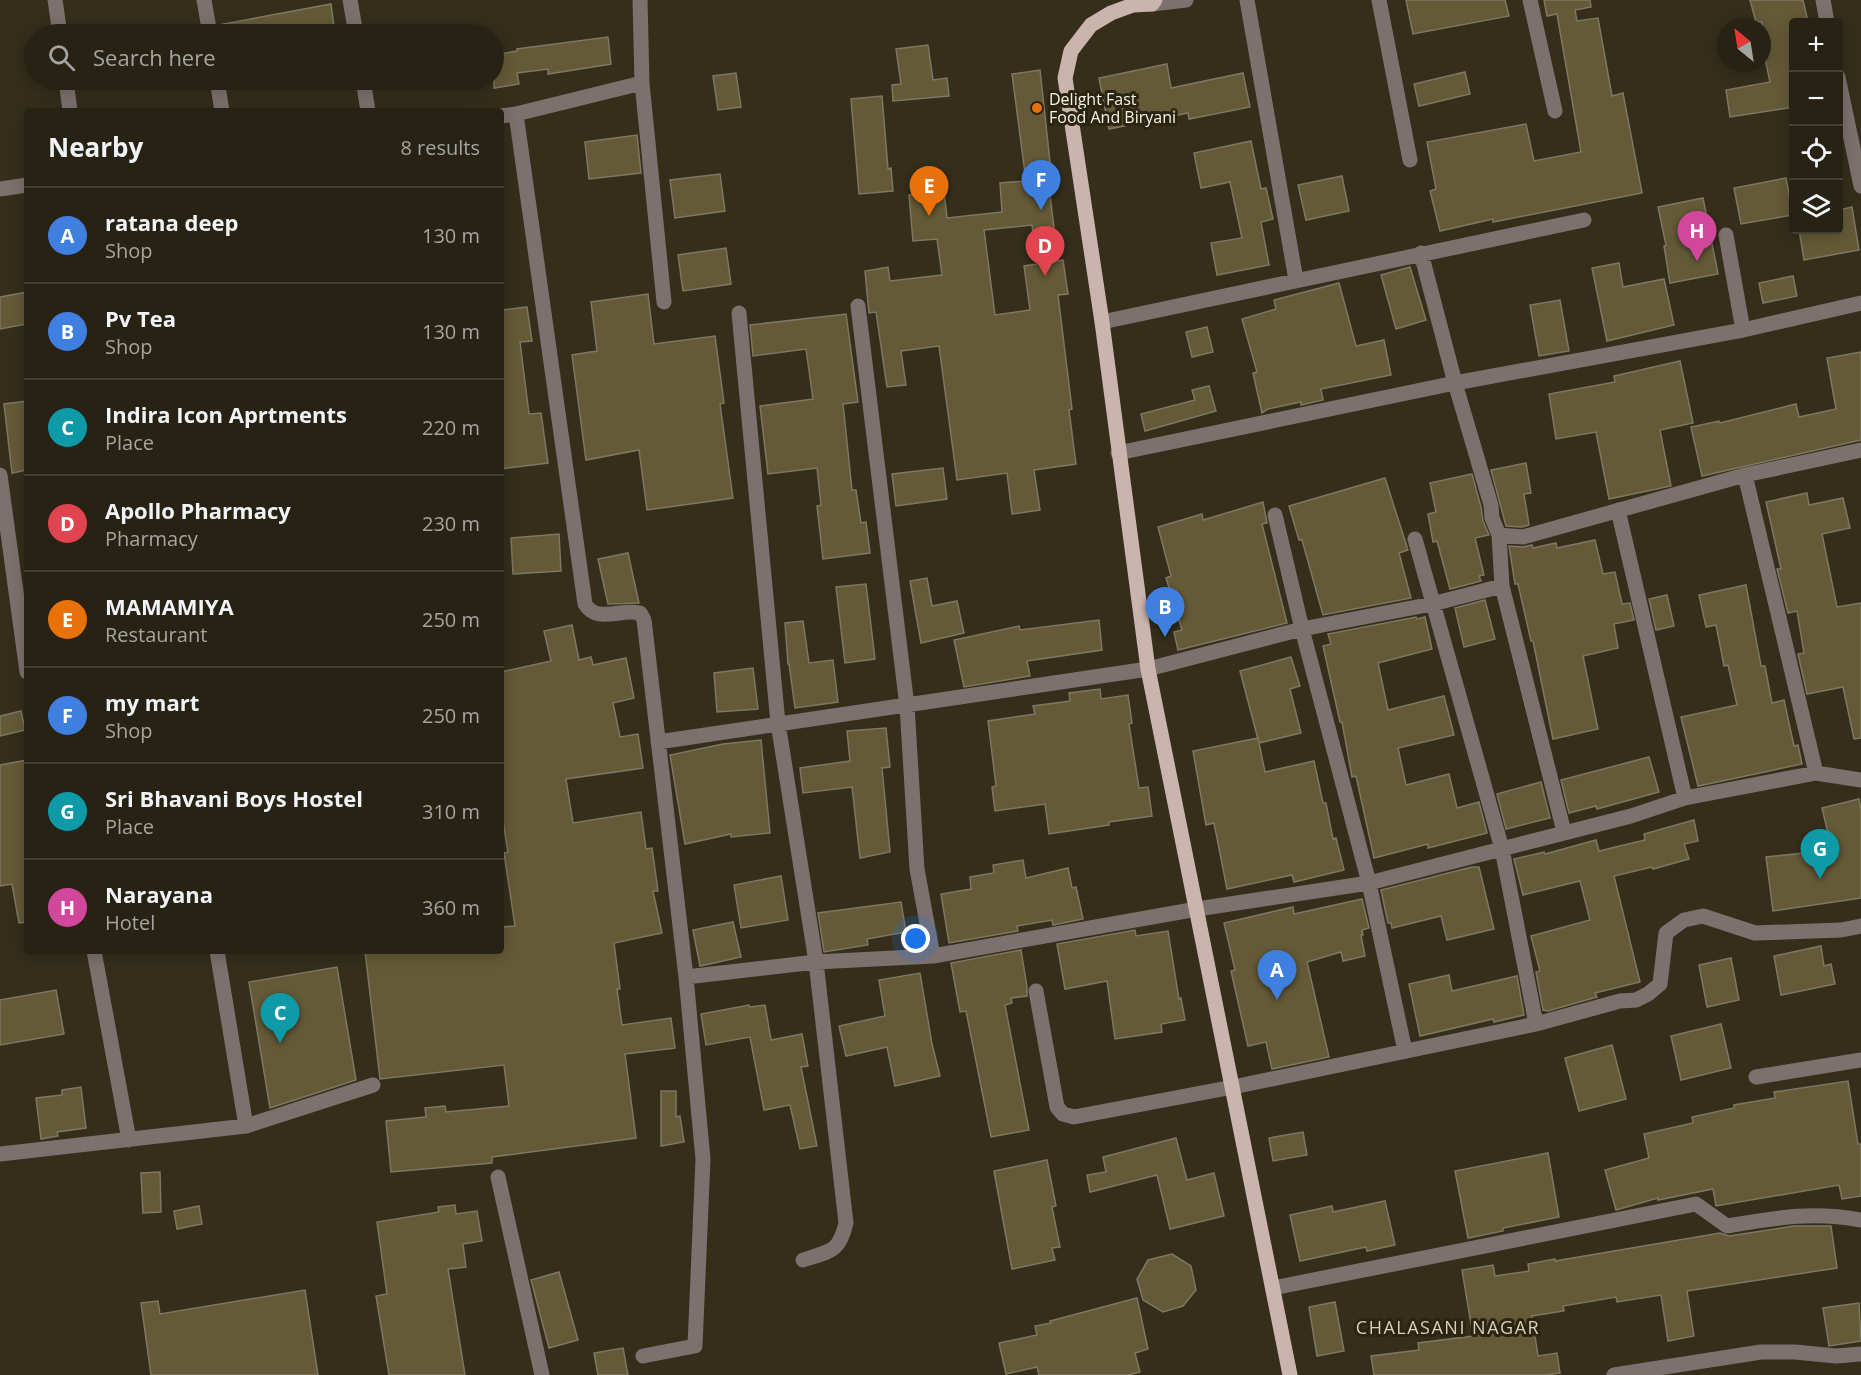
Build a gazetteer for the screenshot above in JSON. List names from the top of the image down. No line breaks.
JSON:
{"districts":["CHALASANI NAGAR"],"places":["Delight Fast Food And Biryani"],"north":"top left","page":{"map_buttons":["+","−"],"search":"Search here","heading":["Nearby","8 results"],"pins":["F","E","H","D","B","G","A","C"],"list":[{"mark":"A","name":"ratana deep","note":"Shop","value":"130 m"},{"mark":"B","name":"Pv Tea","note":"Shop","value":"130 m"},{"mark":"C","name":"Indira Icon Aprtments","note":"Place","value":"220 m"},{"mark":"D","name":"Apollo Pharmacy","note":"Pharmacy","value":"230 m"},{"mark":"E","name":"MAMAMIYA","note":"Restaurant","value":"250 m"},{"mark":"F","name":"my mart","note":"Shop","value":"250 m"},{"mark":"G","name":"Sri Bhavani Boys Hostel","note":"Place","value":"310 m"},{"mark":"H","name":"Narayana","note":"Hotel","value":"360 m"}]}}
